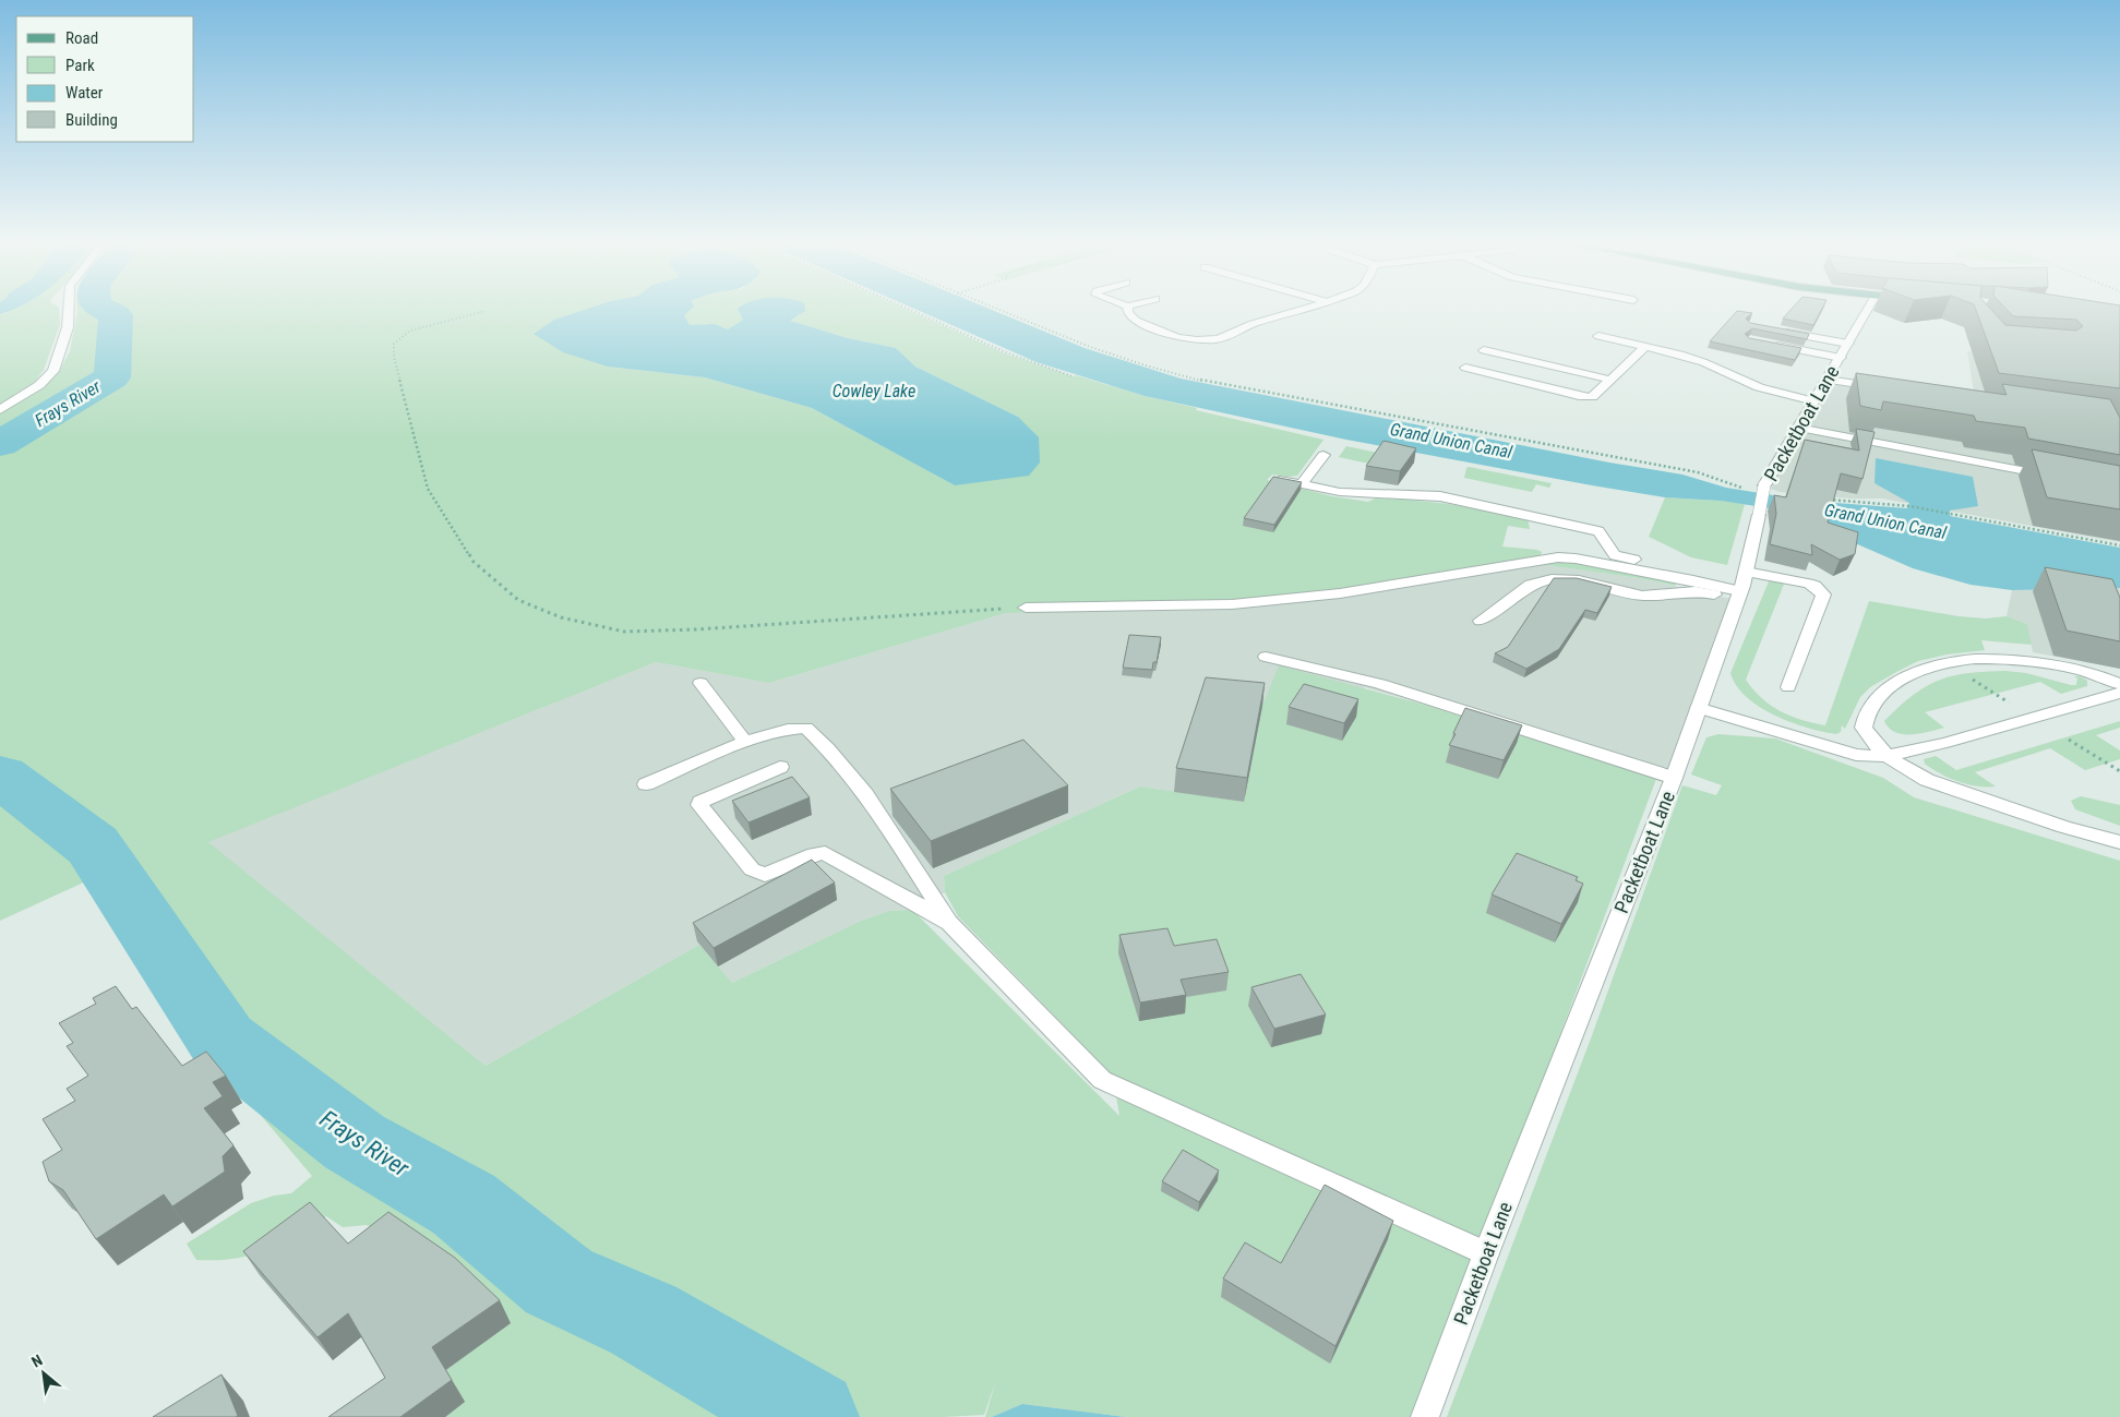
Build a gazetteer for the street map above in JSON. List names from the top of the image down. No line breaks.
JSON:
{"streets":{"street":["Packetboat Lane"]},"water":["Cowley Lake","Frays River","Grand Union Canal"],"legend":["Road","Park","Water","Building"],"north":"top left"}
